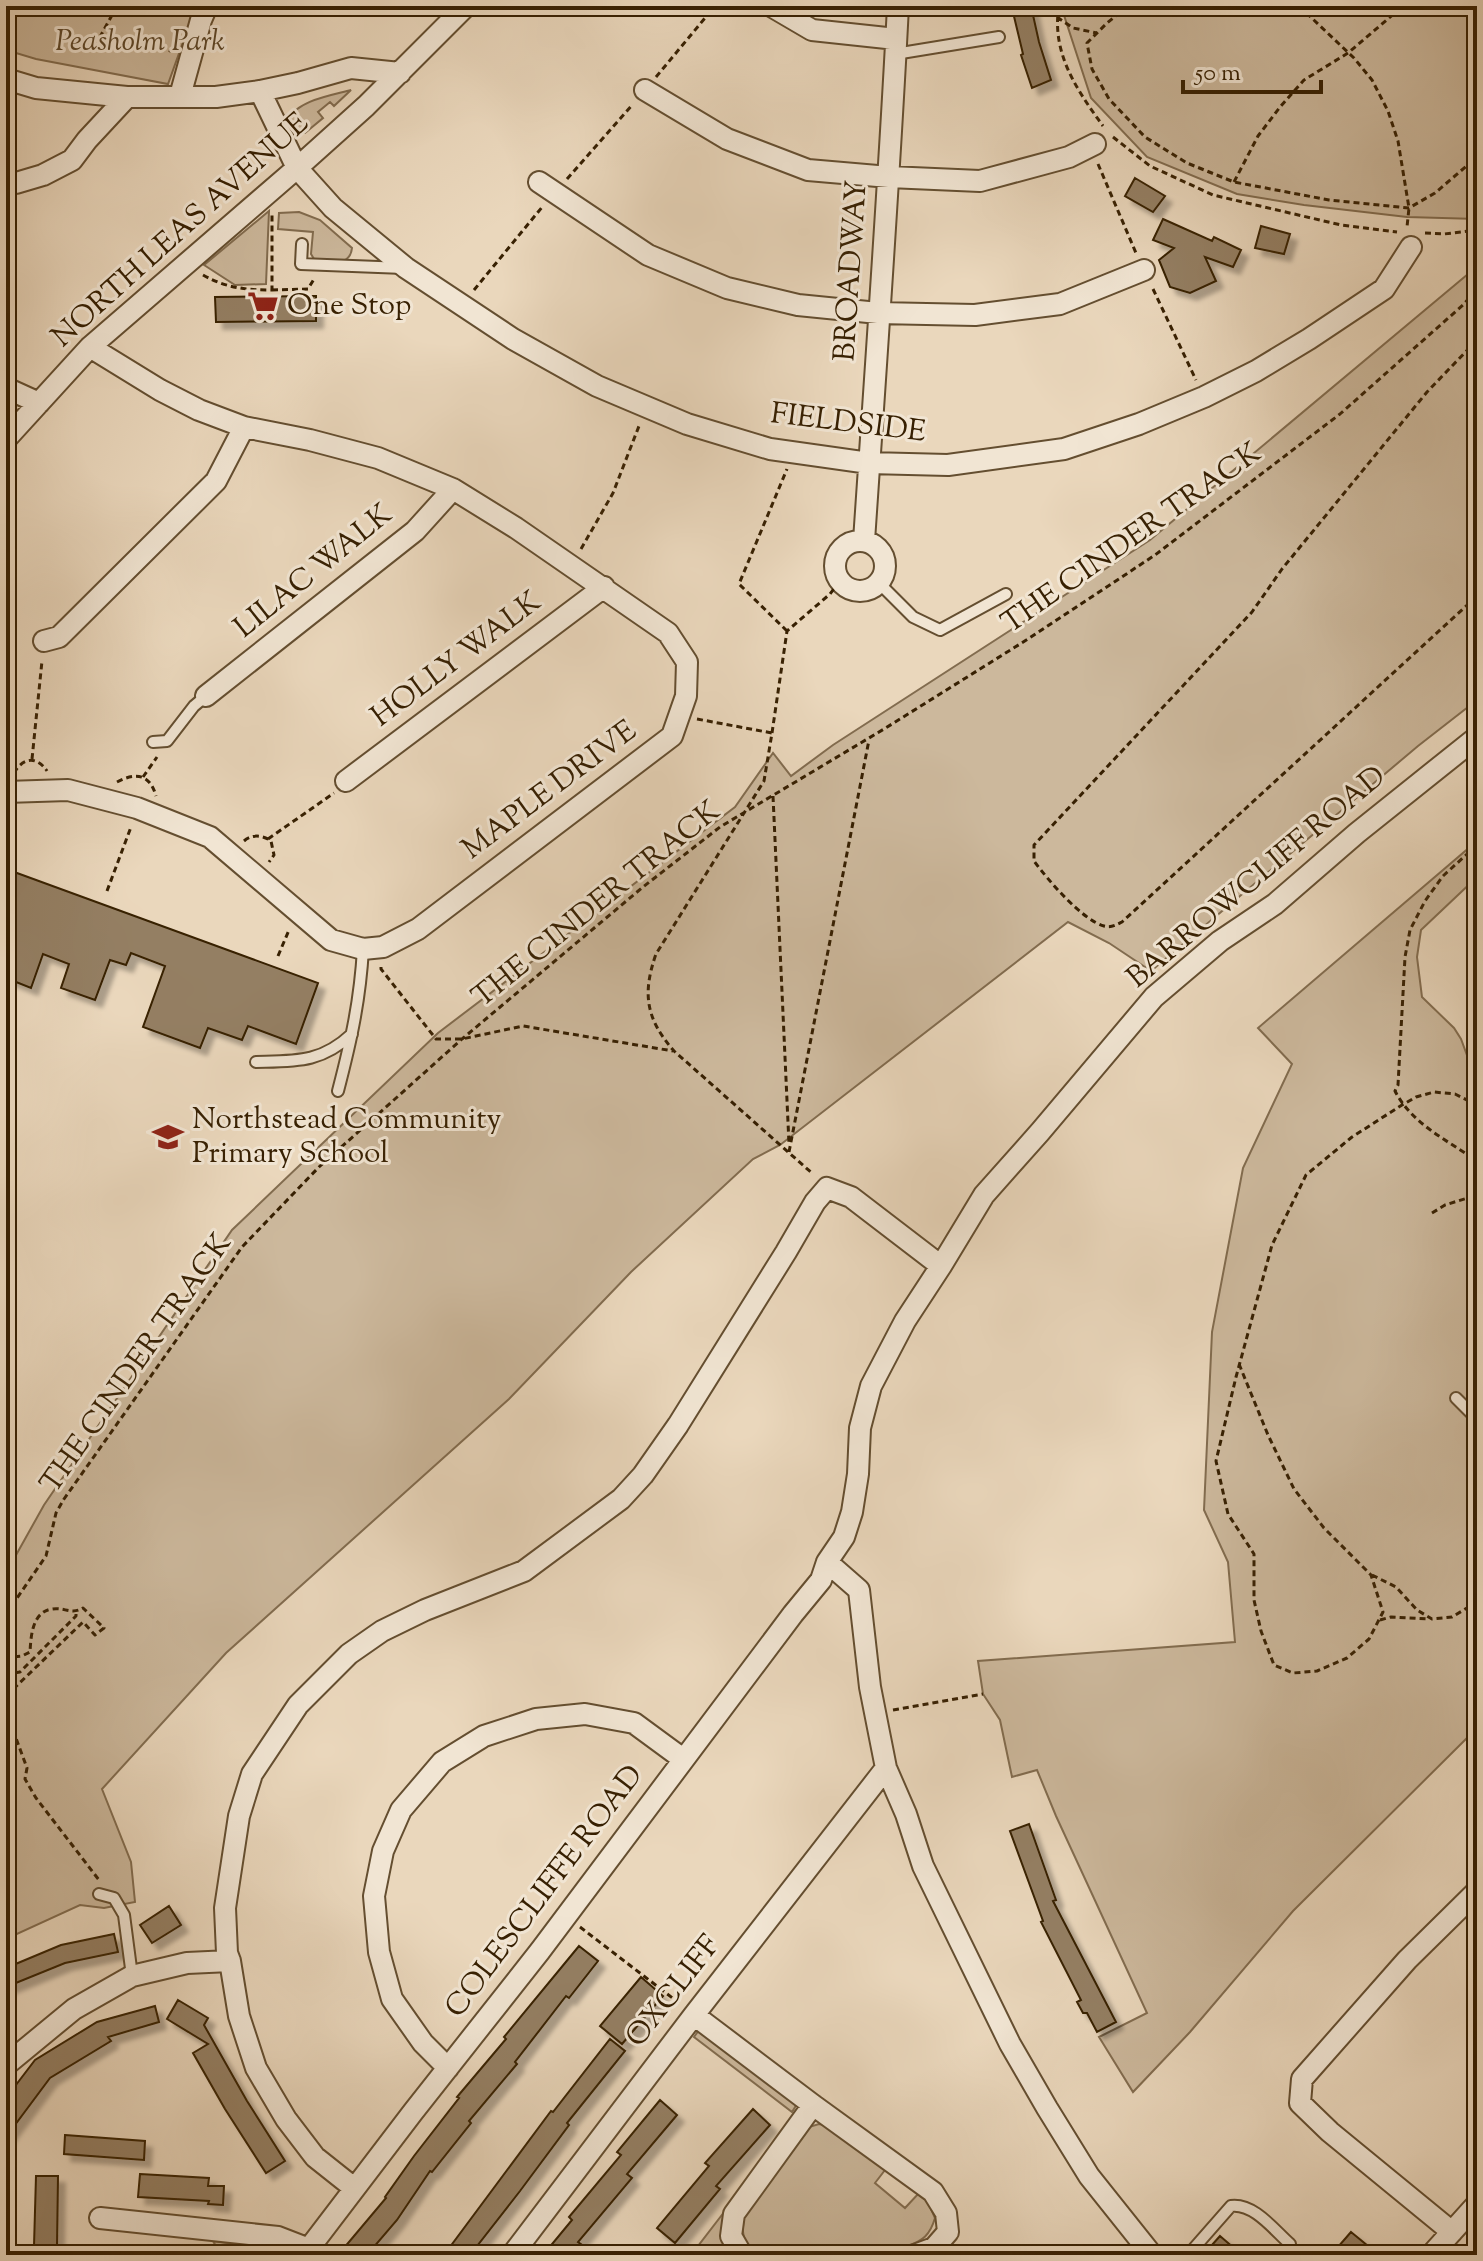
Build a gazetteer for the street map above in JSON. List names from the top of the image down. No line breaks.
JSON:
{"streets":{"street":["NORTH LEAS AVENUE","BROADWAY","FIELDSIDE","LILAC WALK","HOLLY WALK","MAPLE DRIVE","BARROWCLIFF ROAD","COLESCLIFFE ROAD","OXCLIFF"],"path":["THE CINDER TRACK"]},"crossings":[["NORTH LEAS AVENUE","FIELDSIDE"],["NORTH LEAS AVENUE","MAPLE DRIVE"],["BROADWAY","FIELDSIDE"],["LILAC WALK","MAPLE DRIVE"],["HOLLY WALK","MAPLE DRIVE"],["BARROWCLIFF ROAD","COLESCLIFFE ROAD"]],"parks":["Peasholm Park"],"places":{"supermarket":["One Stop"],"school or university":["Northstead Community Primary School"]},"scale_bar":"50 m"}
